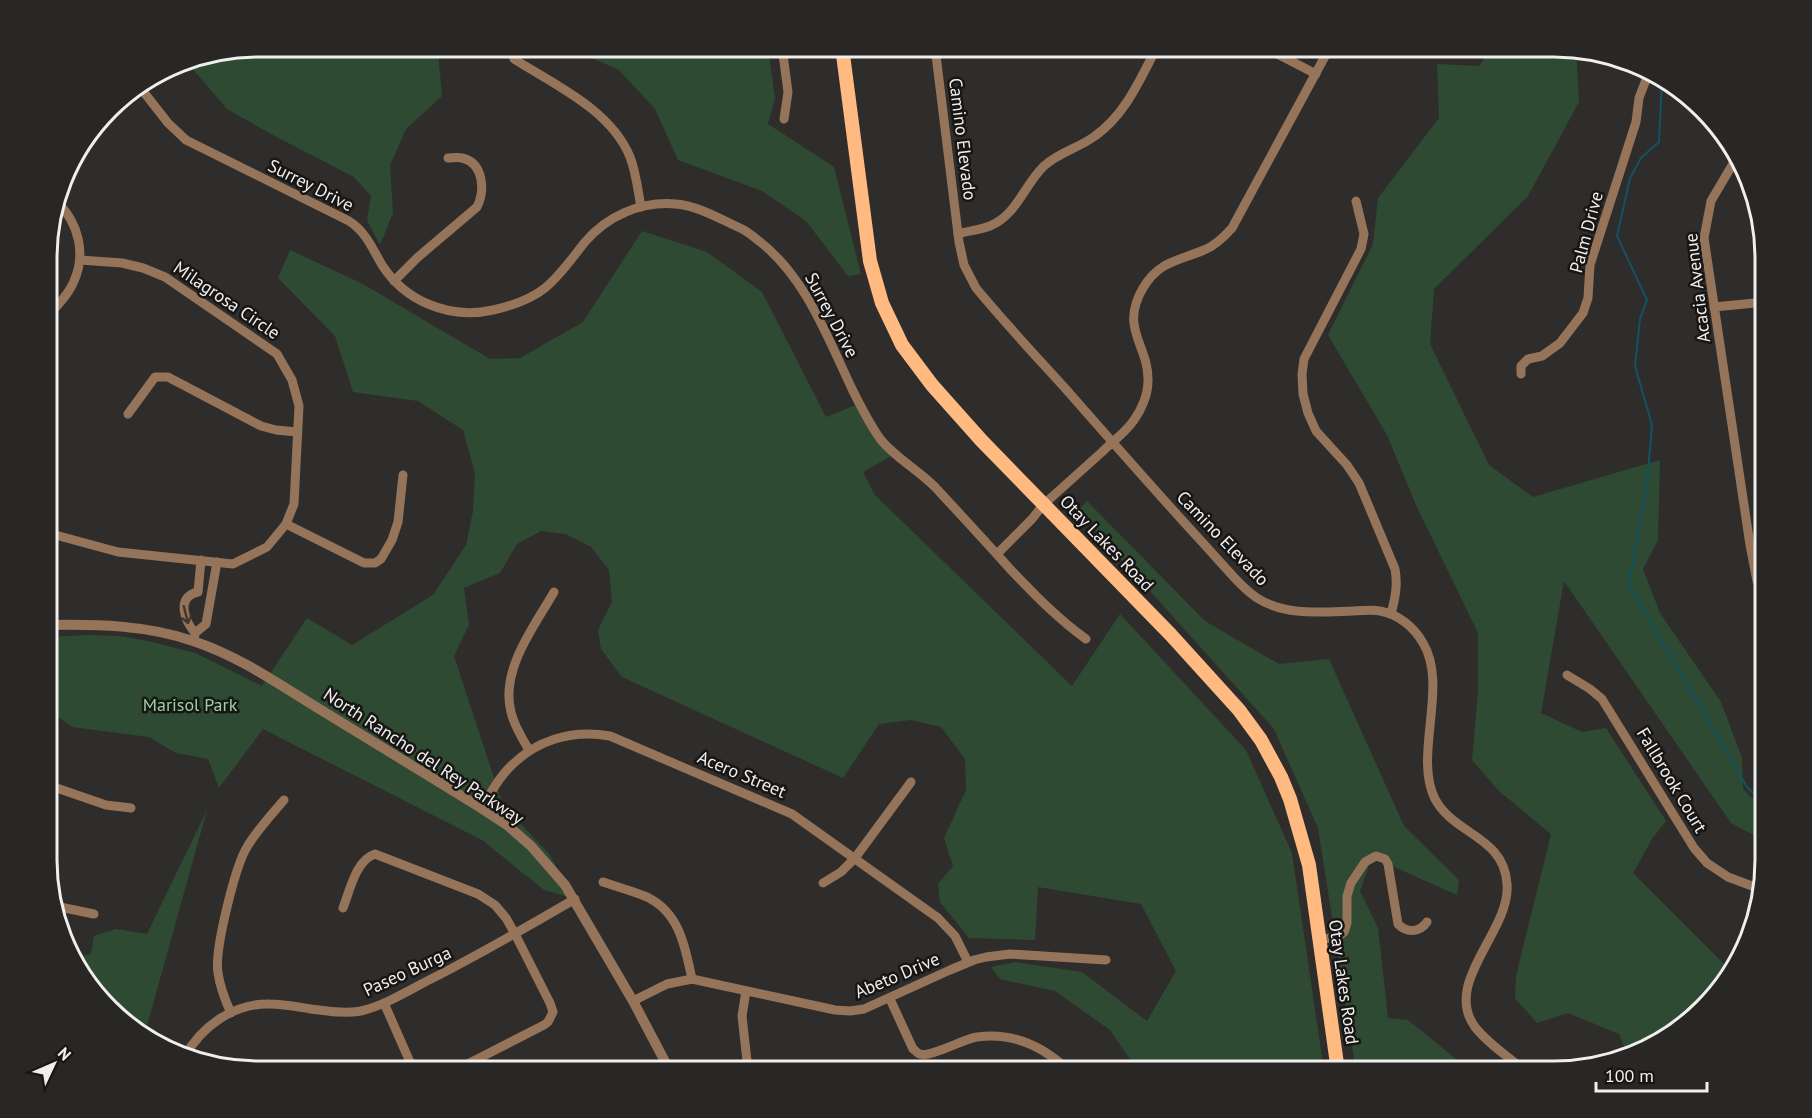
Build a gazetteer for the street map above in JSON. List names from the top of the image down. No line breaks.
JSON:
{"streets":{"main road":["Otay Lakes Road"],"street":["Camino Elevado","Surrey Drive","Palm Drive","Acacia Avenue","Milagrosa Circle","North Rancho del Rey Parkway","Acero Street","Fallbrook Court","Paseo Burga","Abeto Drive"]},"crossings":[["North Rancho del Rey Parkway","Acero Street"],["North Rancho del Rey Parkway","Paseo Burga"],["North Rancho del Rey Parkway","Abeto Drive"],["Acero Street","Abeto Drive"]],"parks":["Marisol Park"],"scale_bar":"100 m","north":"top right"}
